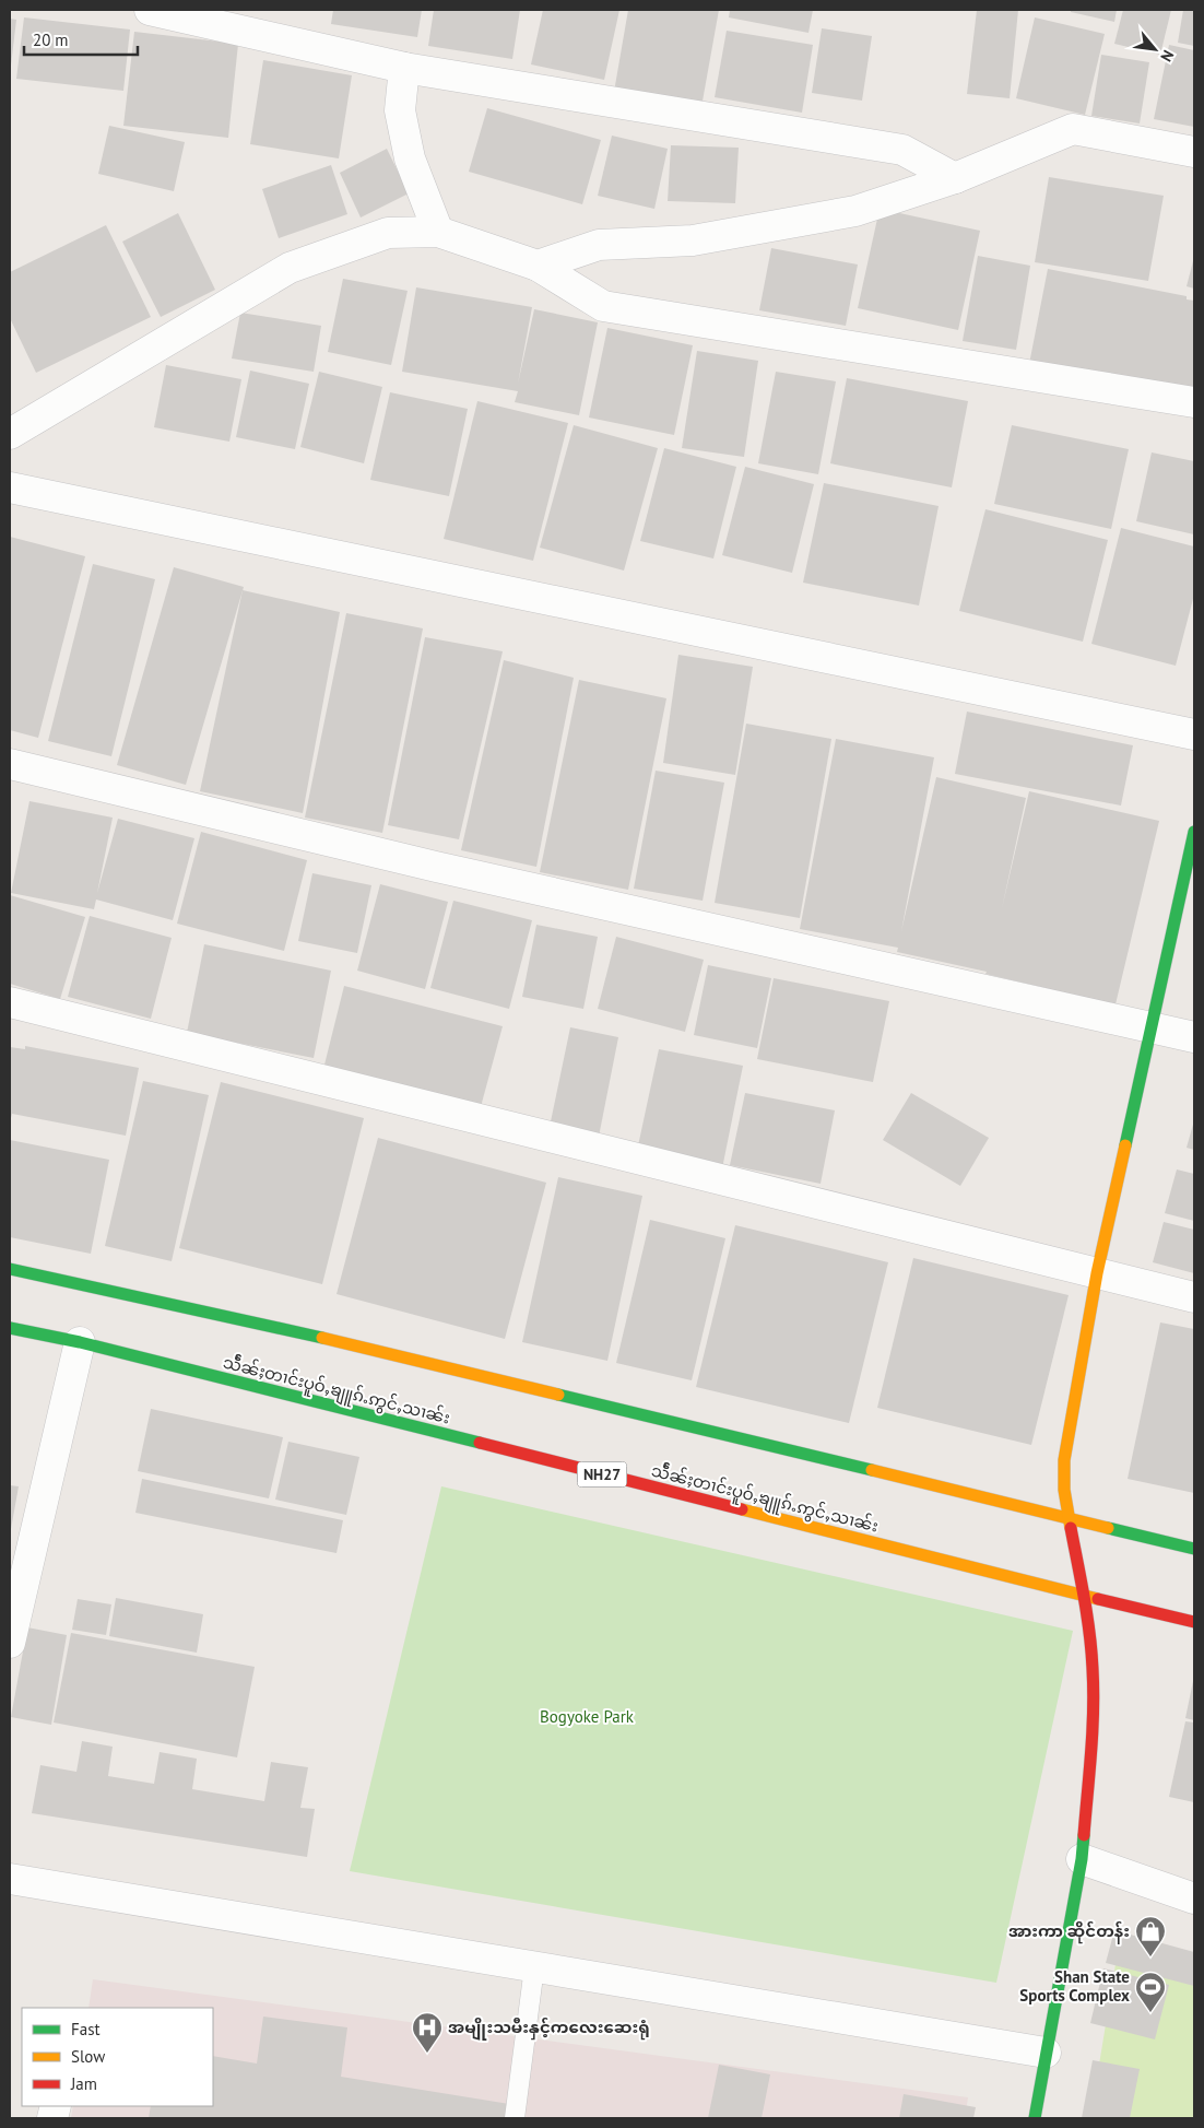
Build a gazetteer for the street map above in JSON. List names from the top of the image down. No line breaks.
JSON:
{"streets":{"main road":["သဵႅၼ်ႈတၢင်းပူဝ်ႇၶျူၵ်ႉဢွင်ႇသၢၼ်း","NH27"]},"parks":["Bogyoke Park"],"places":{"shop":["အားကာ ဆိုင်တန်း"],"sports":["Shan State Sports Complex"],"hospital":["အမျိုးသမီးနှင့်ကလေးဆေးရုံ"]},"legend":["Fast","Slow","Jam"],"scale_bar":"20 m","north":"bottom right"}
